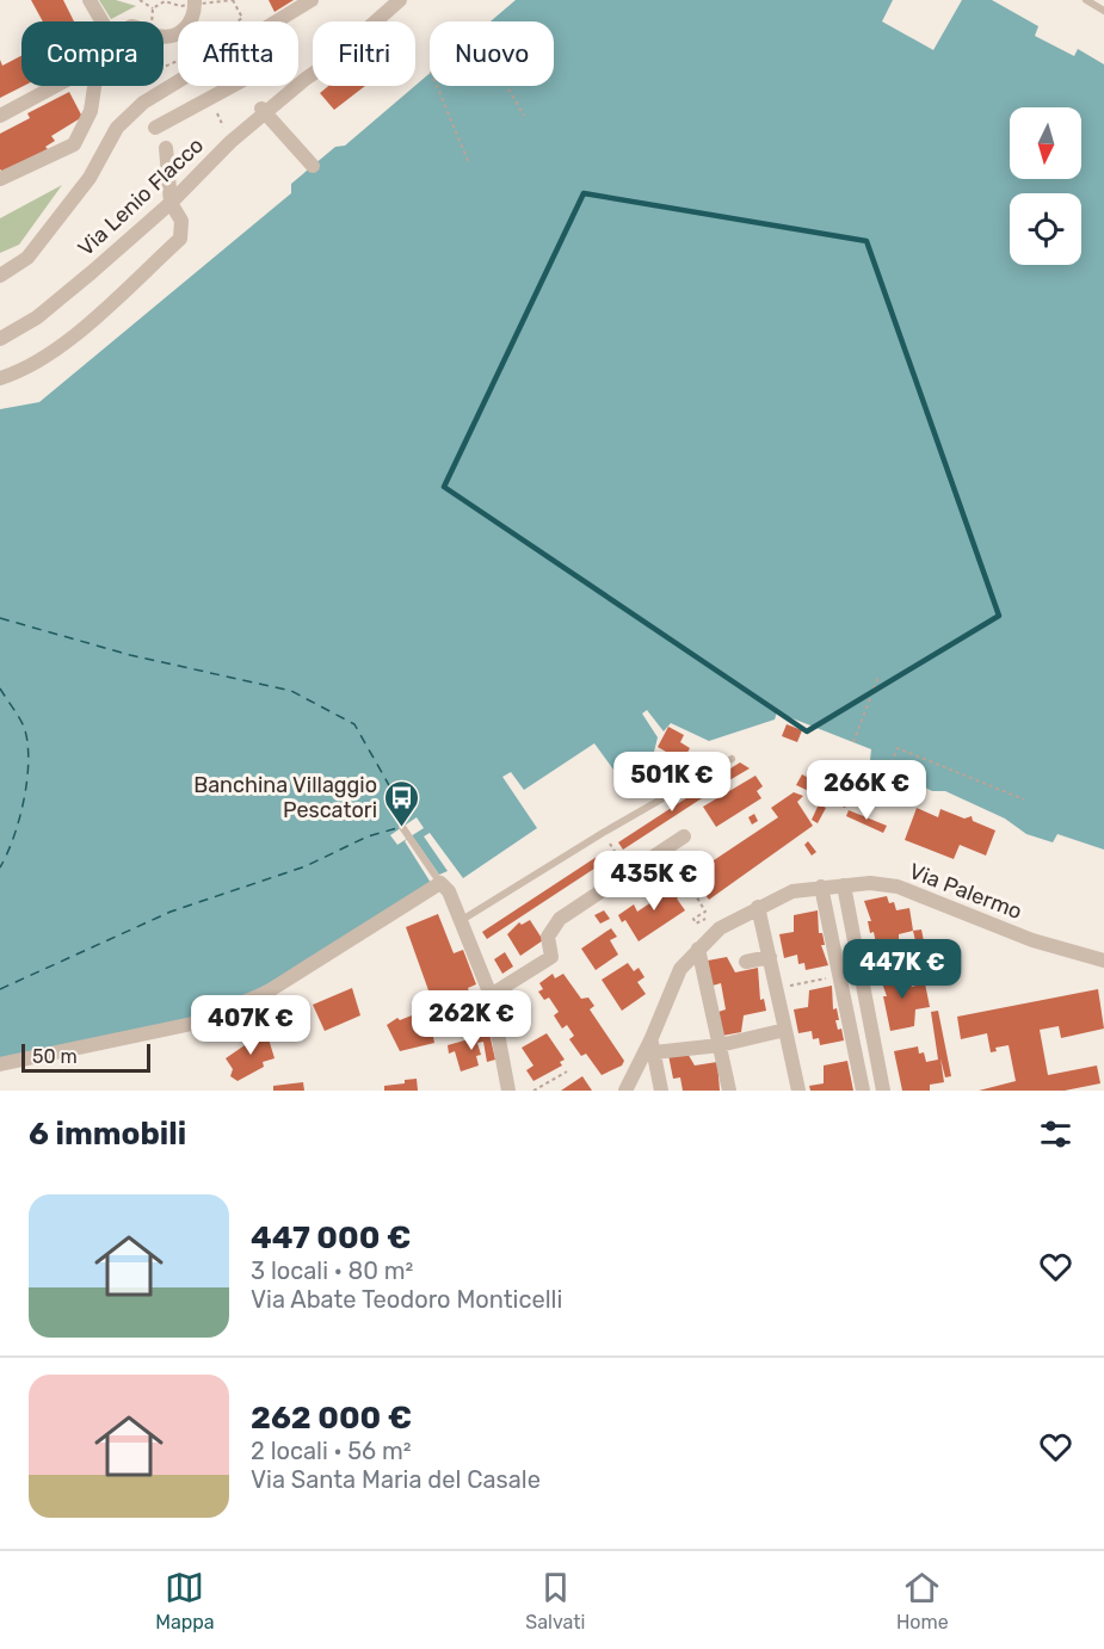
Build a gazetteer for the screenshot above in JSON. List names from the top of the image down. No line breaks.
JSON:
{"streets":{"street":["Via Lenio Flacco","Via Palermo"]},"places":{"bus stop":["Banchina Villaggio Pescatori"]},"scale_bar":"50 m","north":"bottom","page":{"chip":["Compra","Affitta","Filtri","Nuovo"],"price":["501K €","266K €","435K €","447K €","262K €","407K €"],"scale":"50 m","heading":"6 immobili","list":[{"name":"447 000 €","note":"3 locali · 80 m² · Via Abate Teodoro Monticelli"},{"name":"262 000 €","note":"2 locali · 56 m² · Via Santa Maria del Casale"}],"tabs":["Mappa","Salvati","Home"]}}
